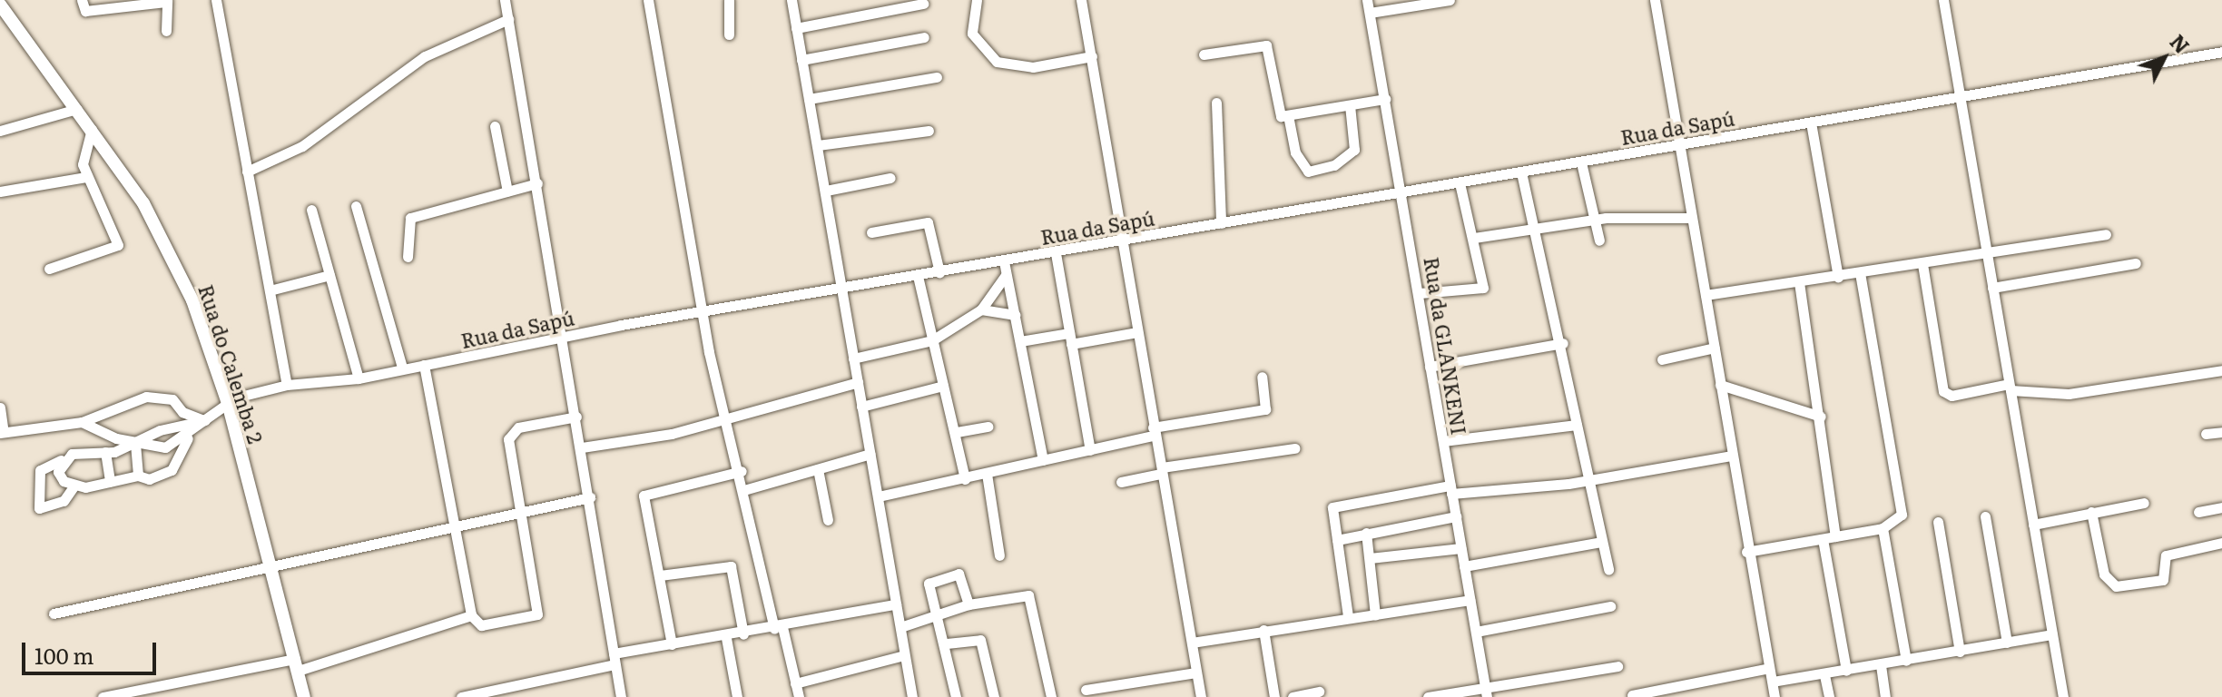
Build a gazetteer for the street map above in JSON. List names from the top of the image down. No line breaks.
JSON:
{"streets":{"main road":["Rua do Calemba 2"],"street":["Rua da Sapú","Rua da GLANKENI"]},"crossings":[["Rua da Sapú","Rua da GLANKENI"],["Rua da Sapú","Rua do Calemba 2"]],"scale_bar":"100 m","north":"top right"}
